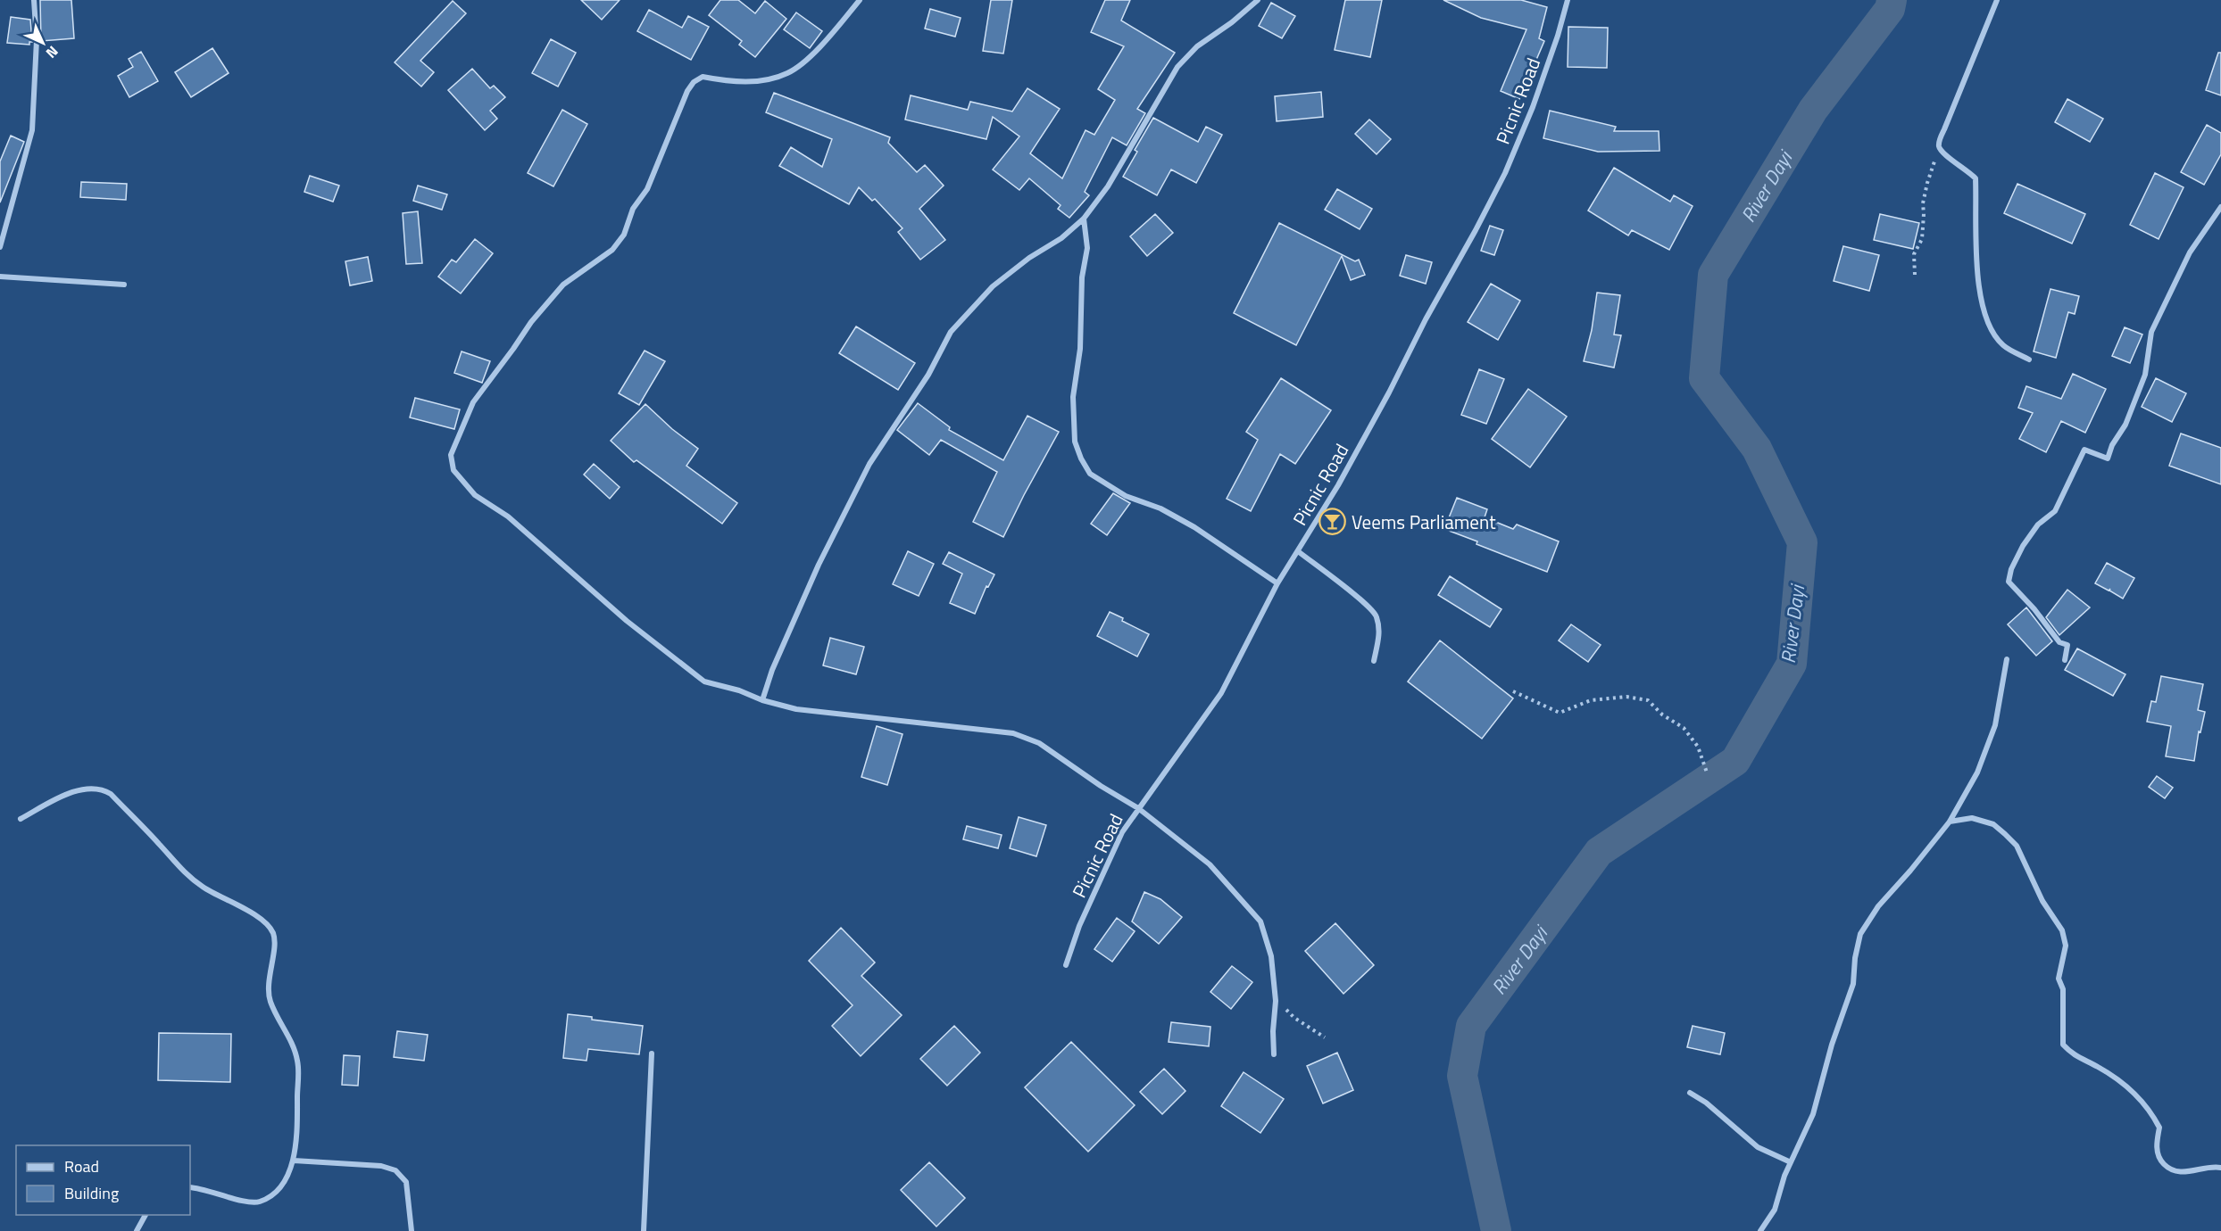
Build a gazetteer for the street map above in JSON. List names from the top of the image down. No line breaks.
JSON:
{"streets":{"street":["Picnic Road"]},"water":["River Dayi"],"places":{"bar":["Veems Parliament"]},"legend":["Road","Building"],"north":"bottom right"}
